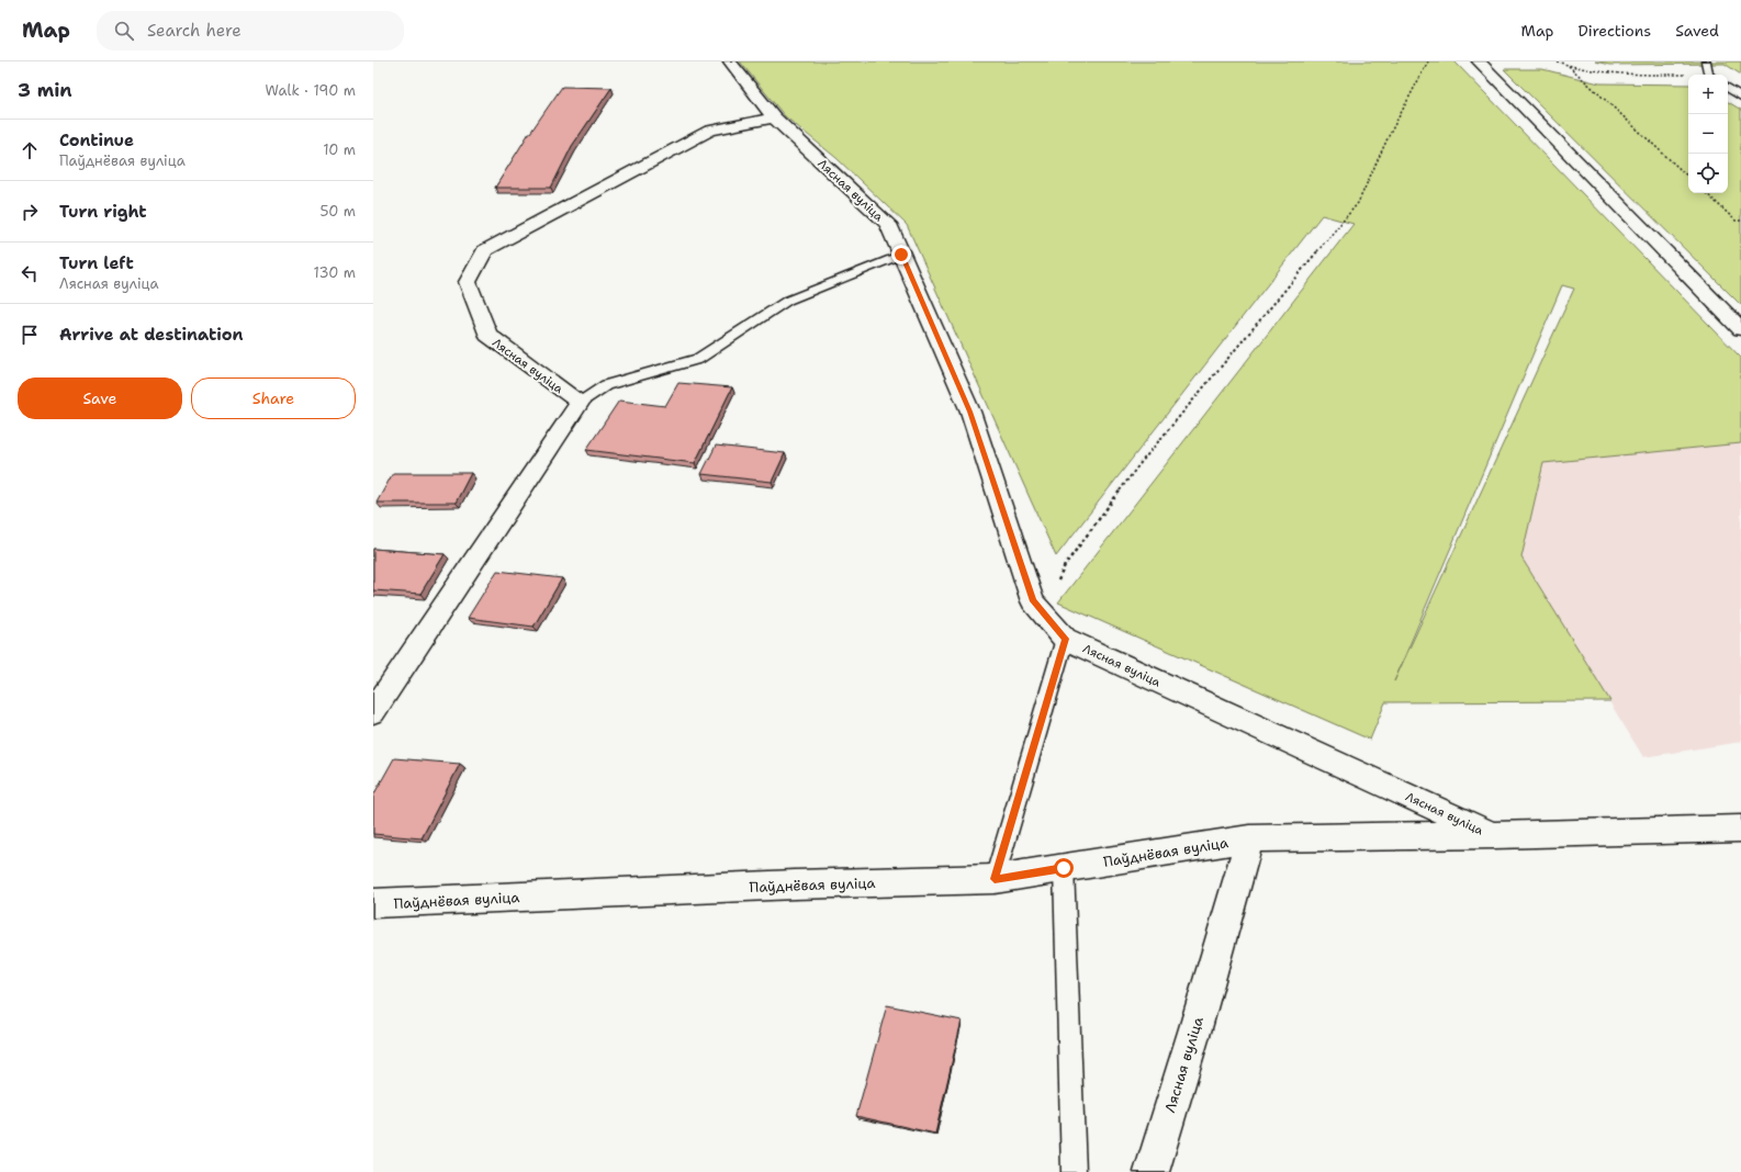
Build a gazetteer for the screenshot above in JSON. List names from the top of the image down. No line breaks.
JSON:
{"streets":{"street":["Лясная вуліца","Паўднёвая вуліца"]},"crossings":[["Лясная вуліца","Паўднёвая вуліца"]],"page":{"header":"Map","search":"Search here","nav":["Map","Directions","Saved"],"heading":["3 min","Walk · 190 m"],"map_buttons":["+","−"],"list":[["Continue","Паўднёвая вуліца","10 m"],["Turn right","50 m"],["Turn left","Лясная вуліца","130 m"],"Arrive at destination"],"buttons":["Save","Share"]}}
